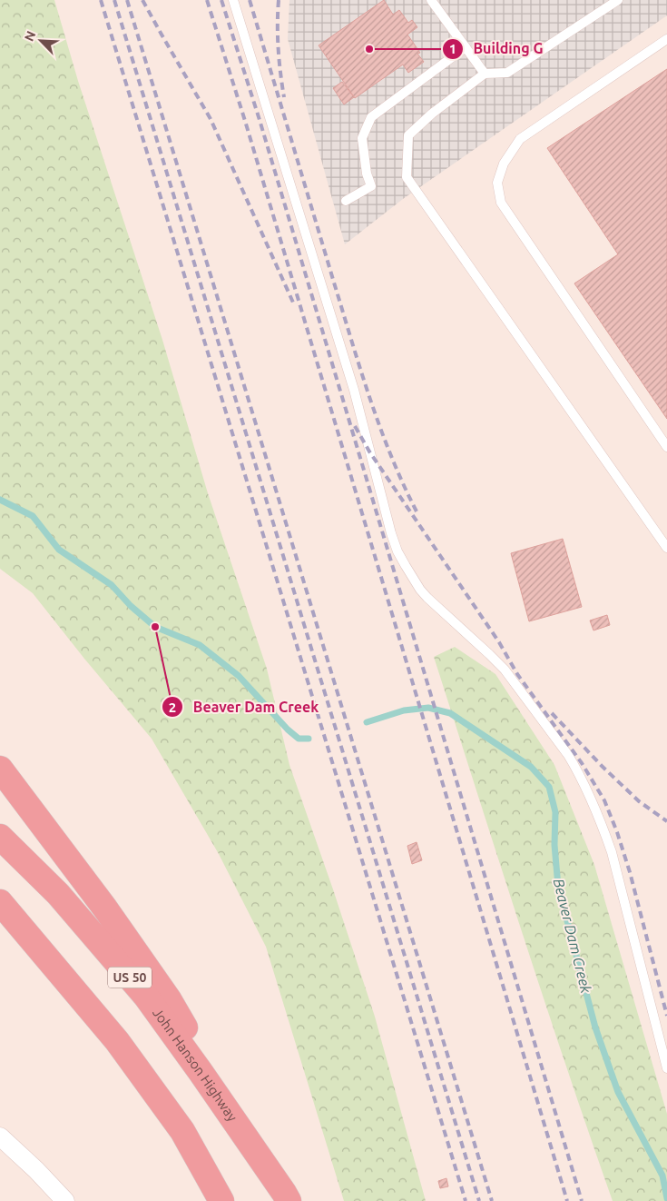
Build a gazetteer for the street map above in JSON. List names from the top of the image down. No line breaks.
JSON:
{"streets":{"highway":["US 50","John Hanson Highway"]},"water":["Beaver Dam Creek"],"places":["Building G","Beaver Dam Creek"],"north":"top left"}
